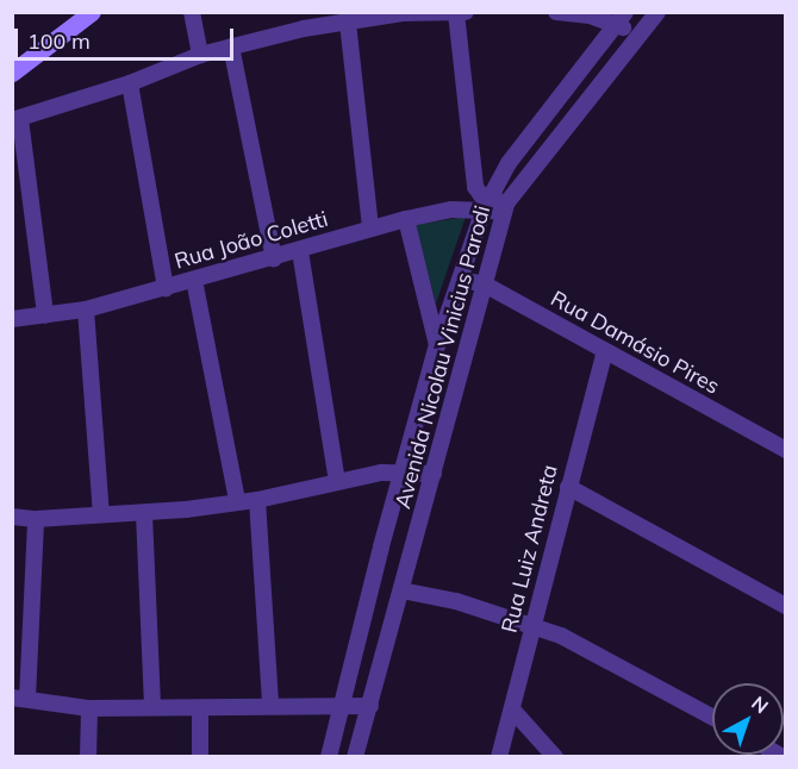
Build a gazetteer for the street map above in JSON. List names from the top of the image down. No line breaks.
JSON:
{"streets":{"street":["Rua João Coletti","Rua Damásio Pires","Avenida Nicolau Vinicius Parodi","Rua Luiz Andreta"]},"crossings":[["Rua João Coletti","Avenida Nicolau Vinicius Parodi"],["Rua Damásio Pires","Avenida Nicolau Vinicius Parodi"],["Rua Damásio Pires","Rua Luiz Andreta"]],"scale_bar":"100 m","north":"top right"}
